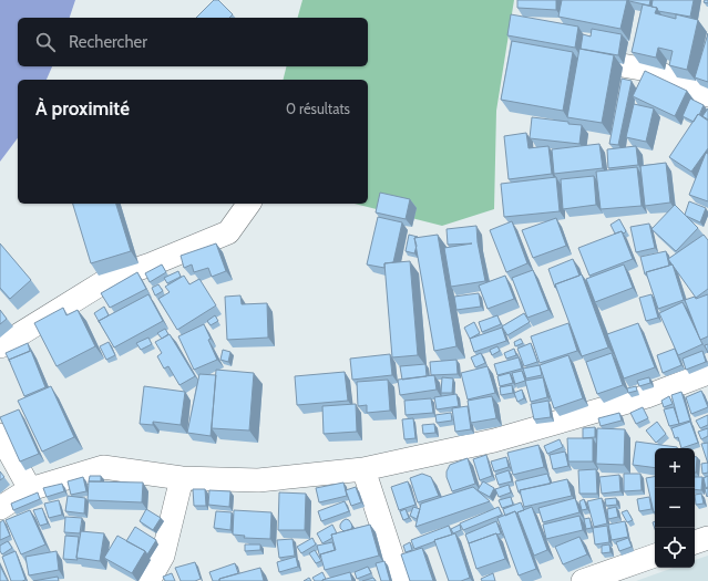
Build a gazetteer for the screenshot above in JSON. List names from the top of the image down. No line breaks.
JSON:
{"page":{"search":"Rechercher","heading":["À proximité","0 résultats"],"map_buttons":["+","−"]}}
